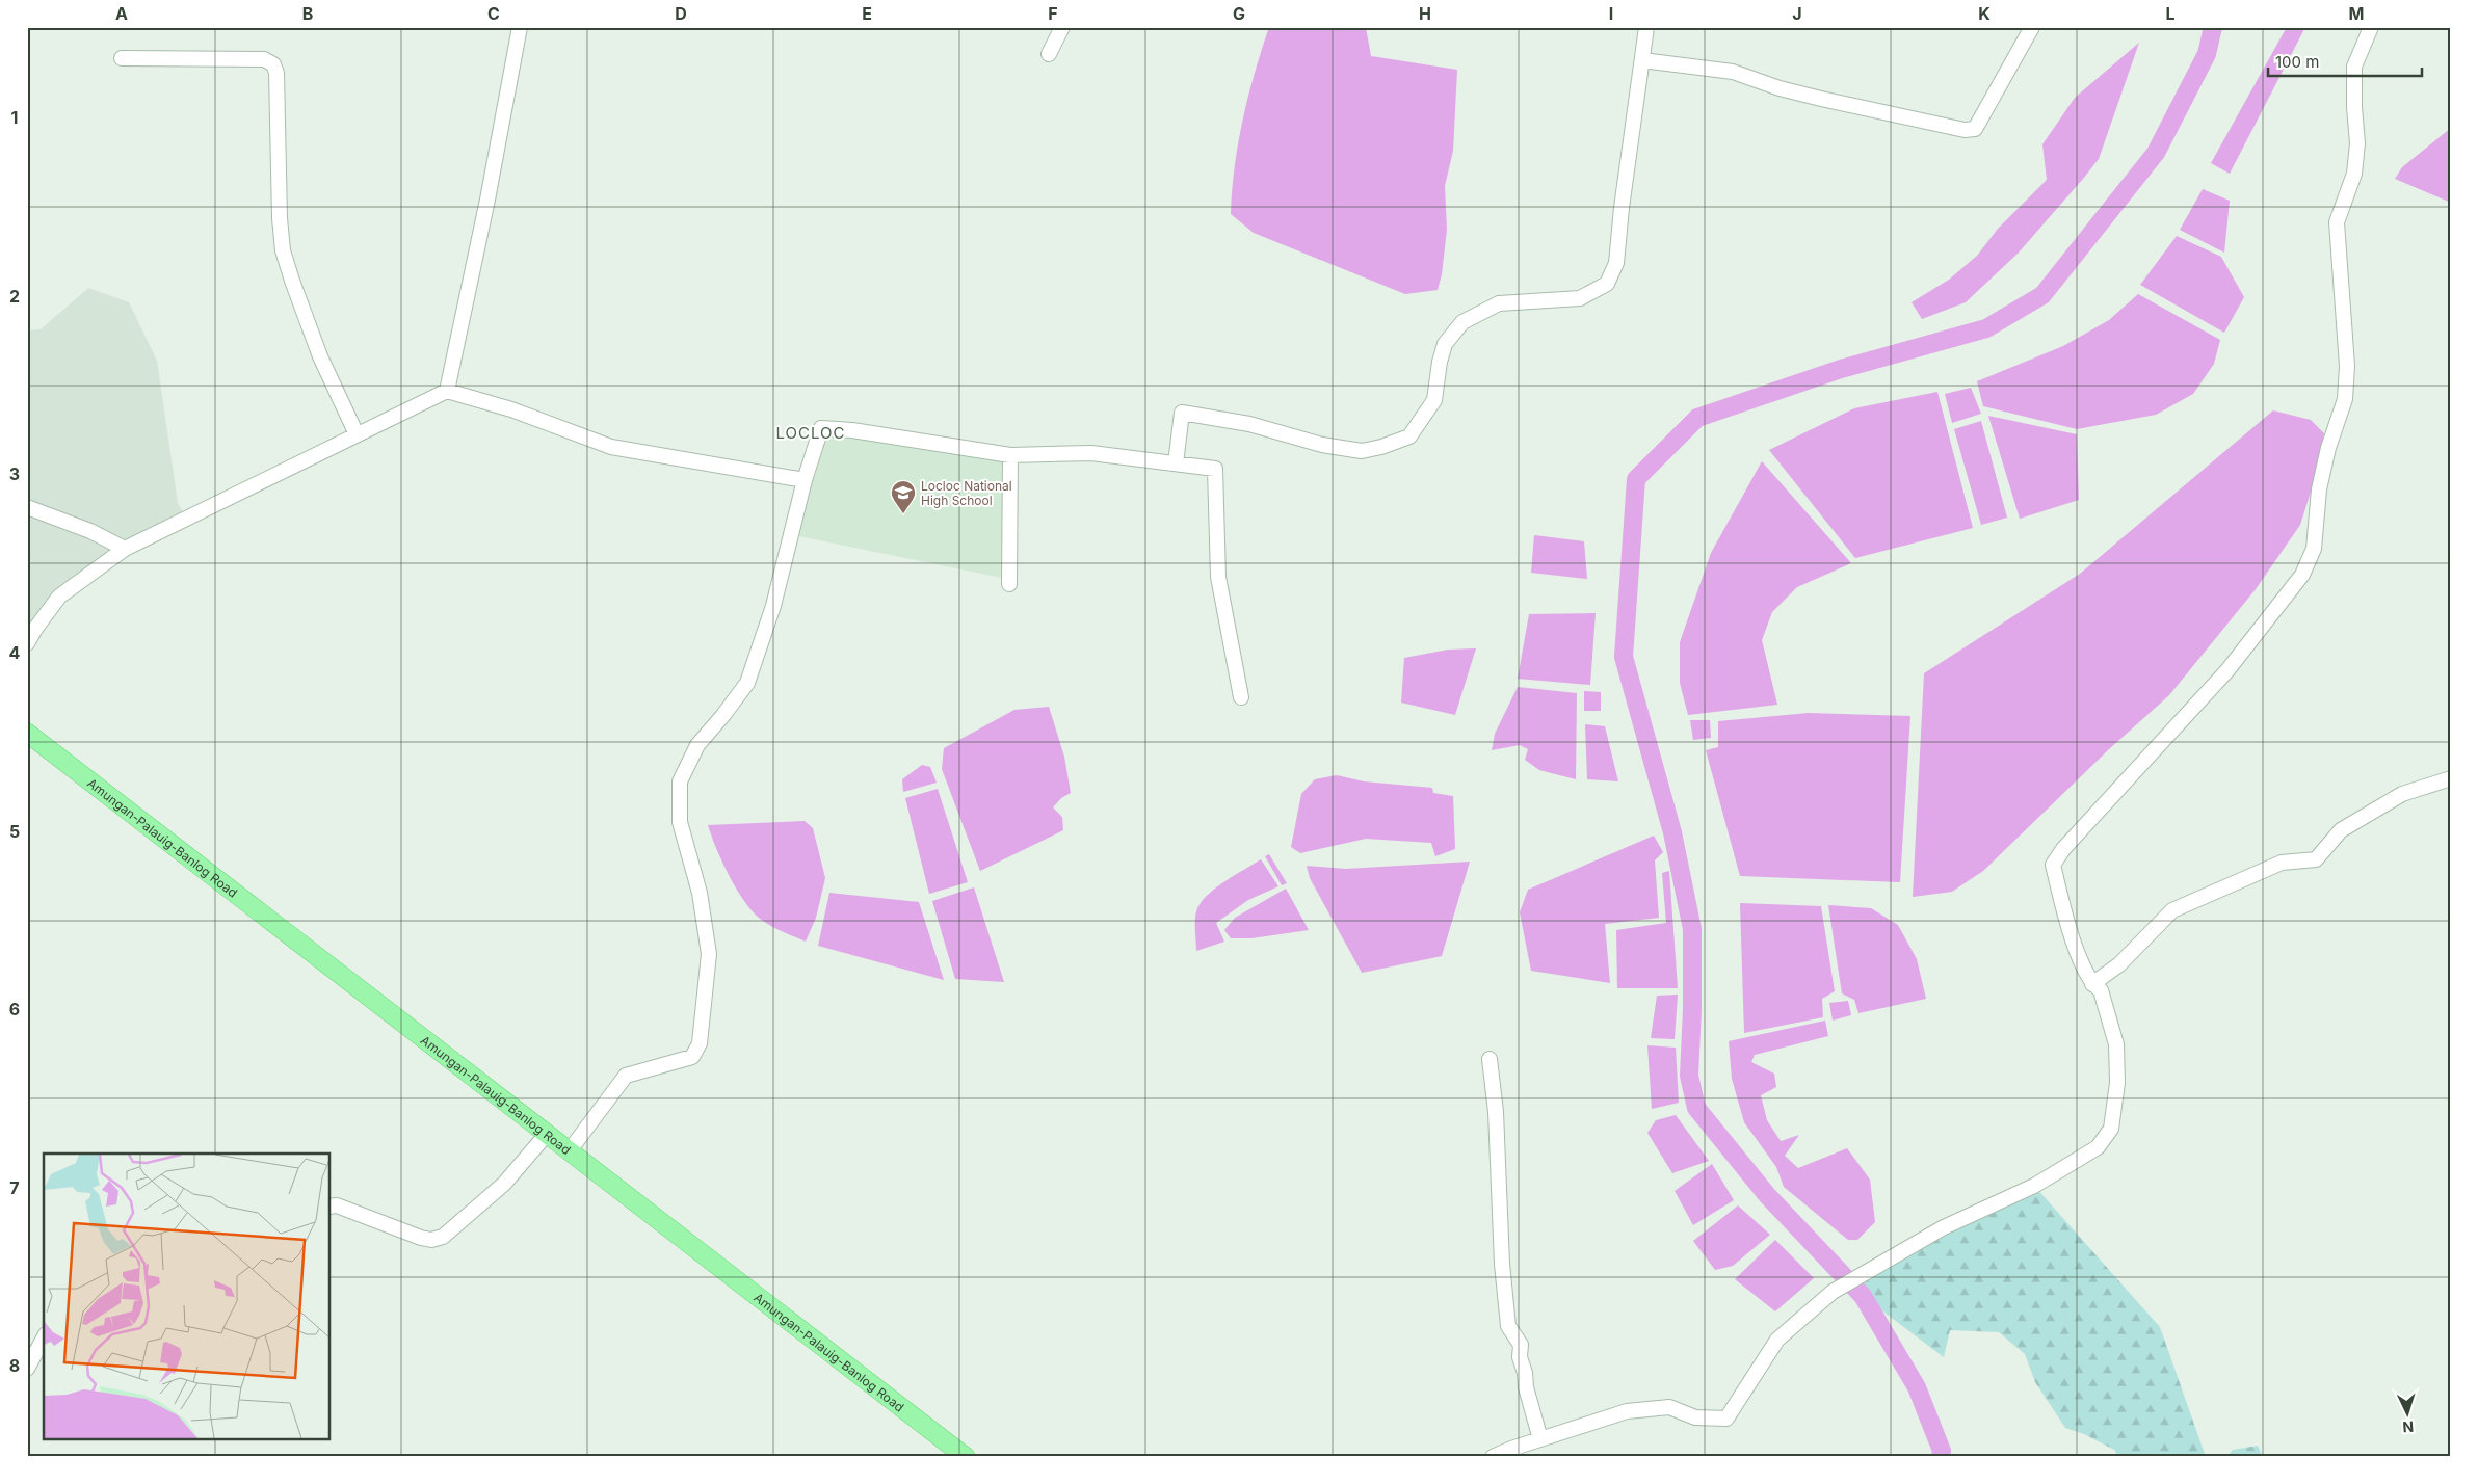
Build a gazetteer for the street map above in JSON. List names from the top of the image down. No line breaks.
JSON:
{"streets":{"main road":["Amungan-Palauig-Banlog Road"]},"districts":["LOCLOC"],"places":{"school or university":["Locloc National High School"]},"scale_bar":"100 m","north":"bottom","grid":{"columns":["A","B","C","D","E","F","G","H","I","J","K","L","M"],"rows":["1","2","3","4","5","6","7","8"]}}
